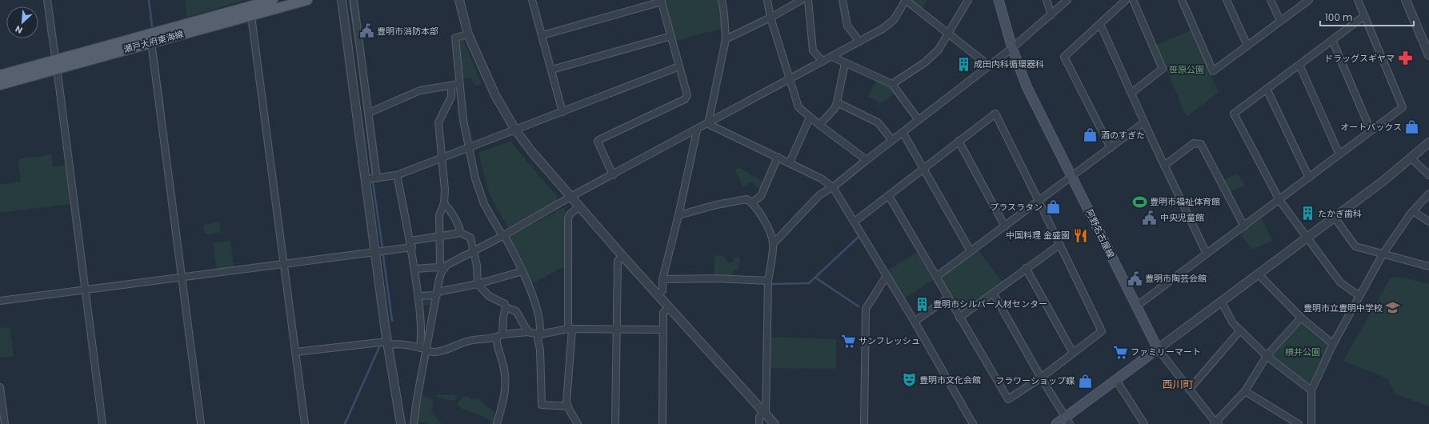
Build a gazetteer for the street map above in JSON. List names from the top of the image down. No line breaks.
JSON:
{"streets":{"main road":["瀬戸大府東海線","阿野名古屋線"]},"districts":["西川町"],"parks":["笹原公園","横井公園"],"places":{"public building":["豊明市消防本部","中央児童館","豊明市陶芸会館"],"pharmacy":["ドラッグスギヤマ"],"building":["成田内科循環器科","たかぎ歯科","豊明市シルバー人材センター"],"shop":["オートバックス","酒のすぎた","プラスラタン","フラワーショップ蝶"],"sports":["豊明市福祉体育館"],"restaurant":["中国料理 金盛園"],"school or university":["豊明市立豊明中学校"],"supermarket":["サンフレッシュ","ファミリーマート"],"theatre":["豊明市文化会館"]},"scale_bar":"100 m","north":"bottom left"}
